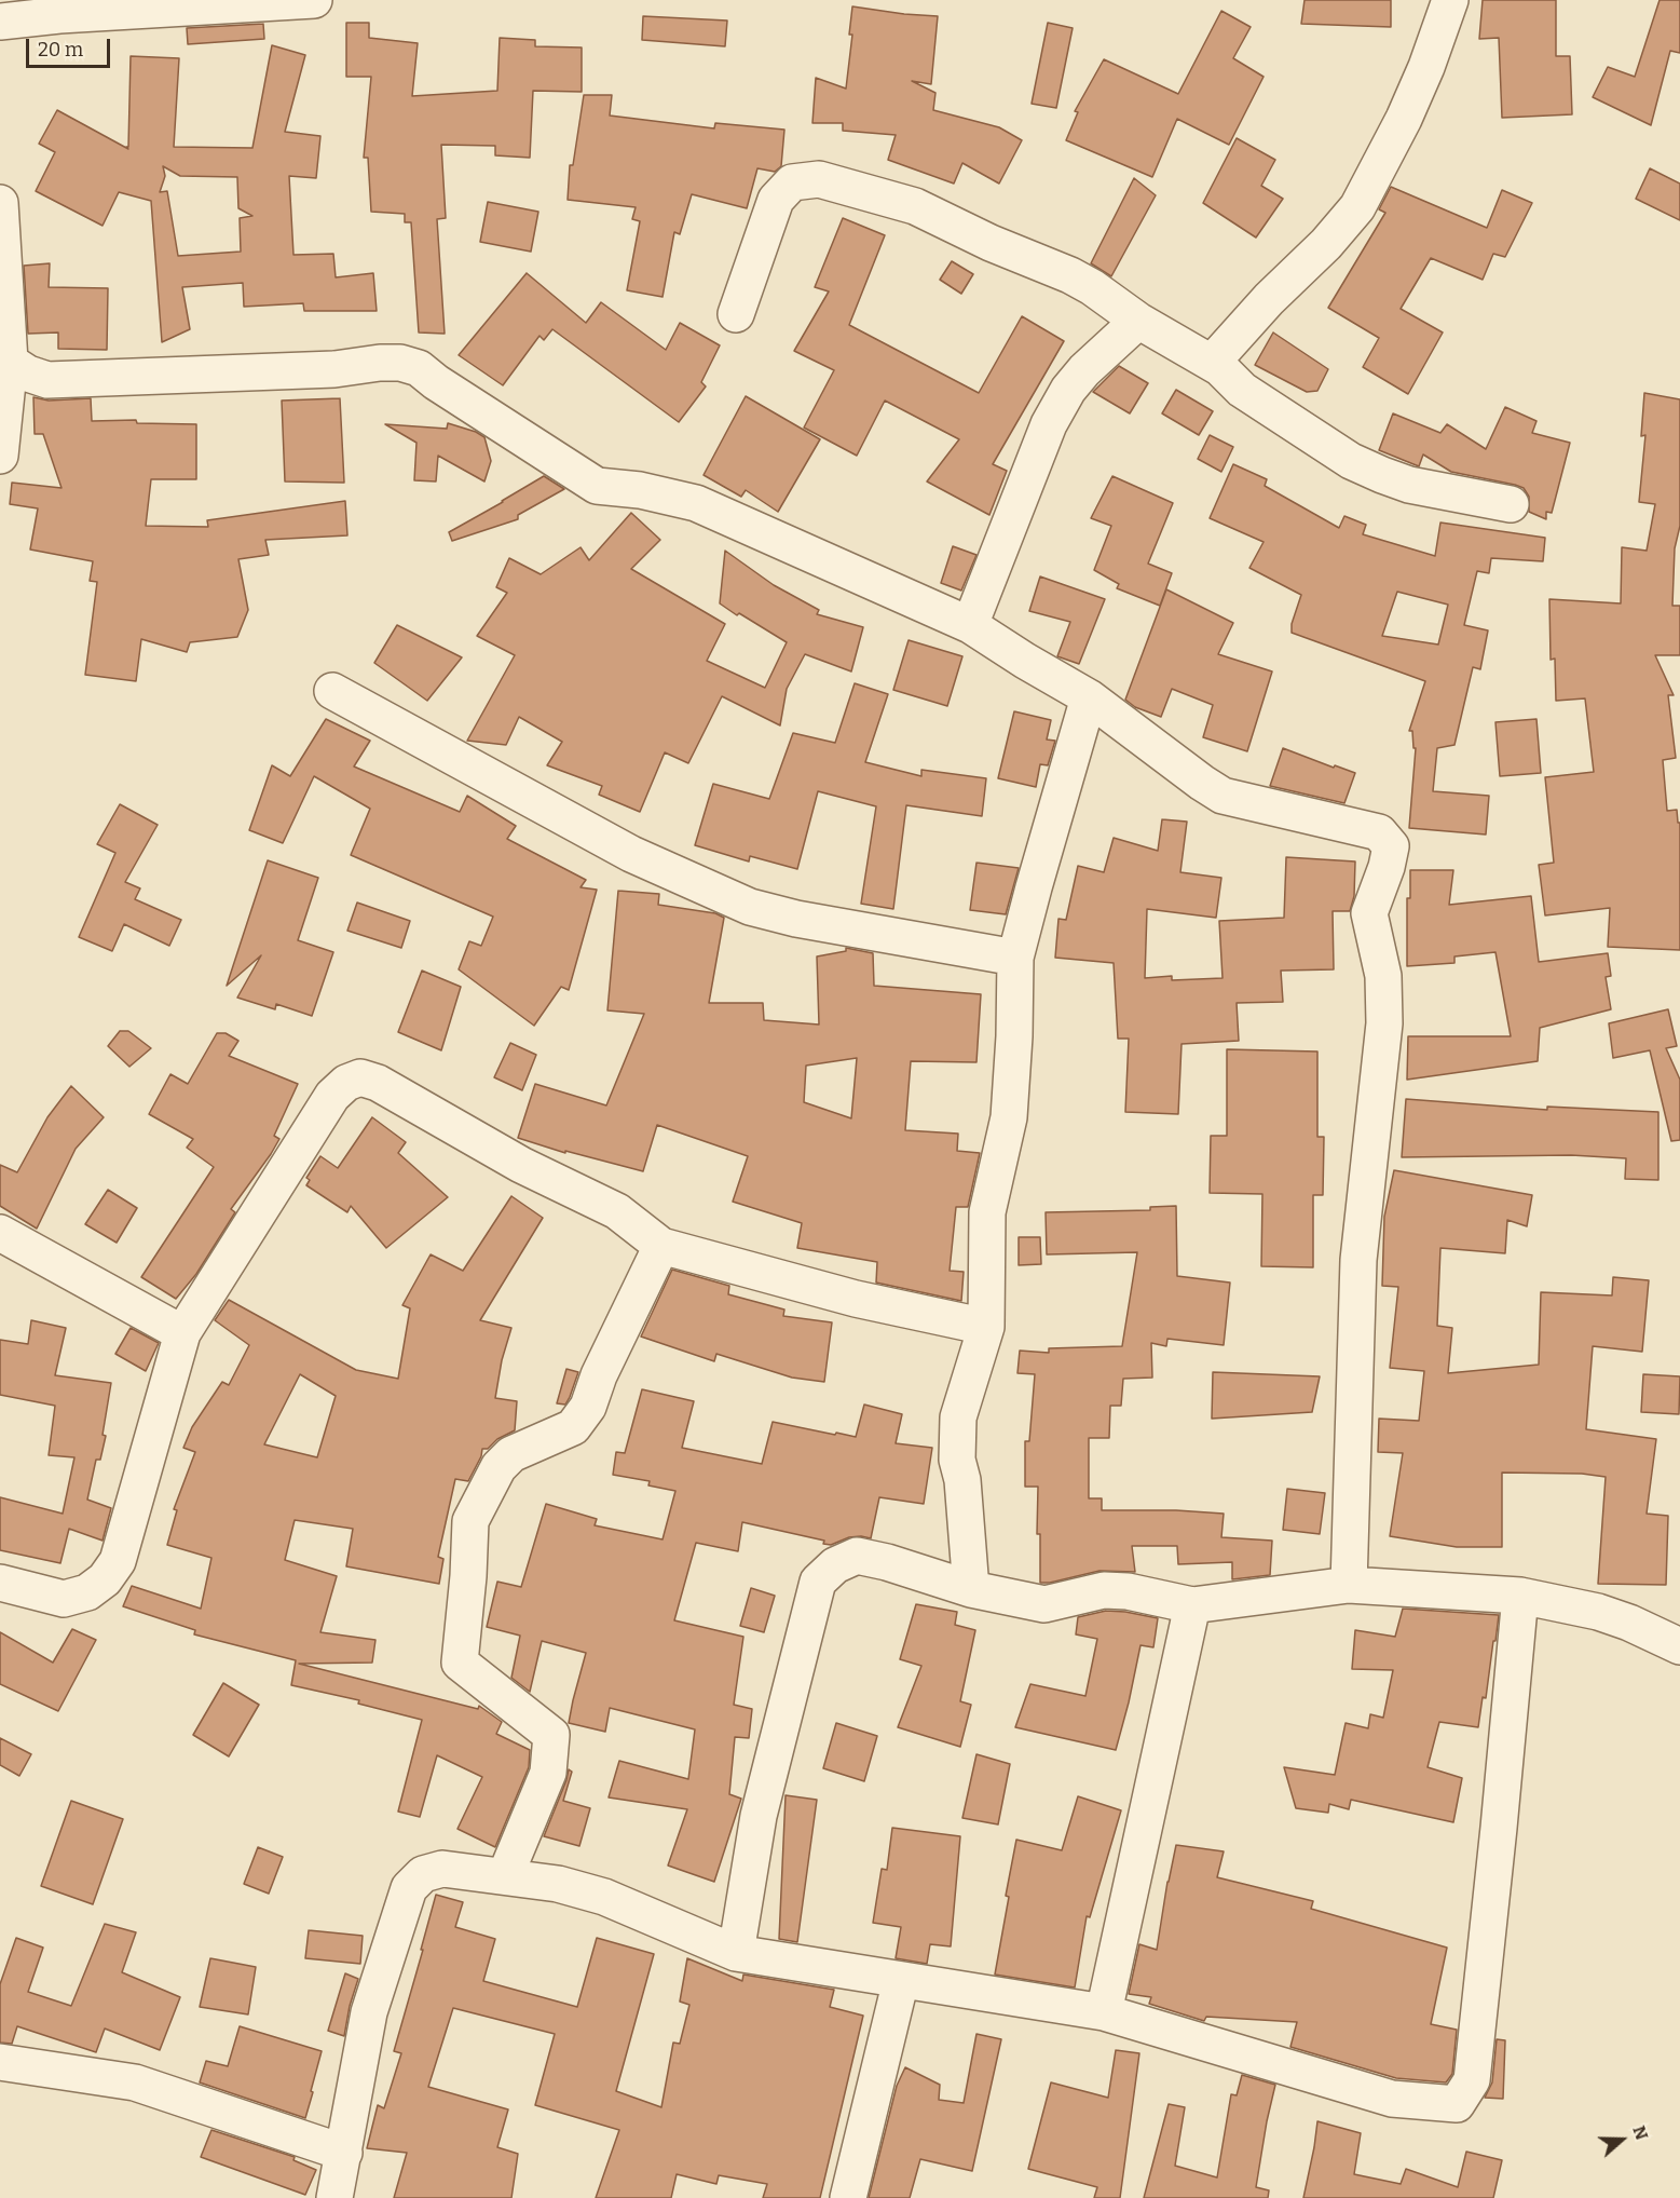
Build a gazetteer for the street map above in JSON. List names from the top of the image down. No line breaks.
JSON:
{"scale_bar":"20 m","north":"right"}
